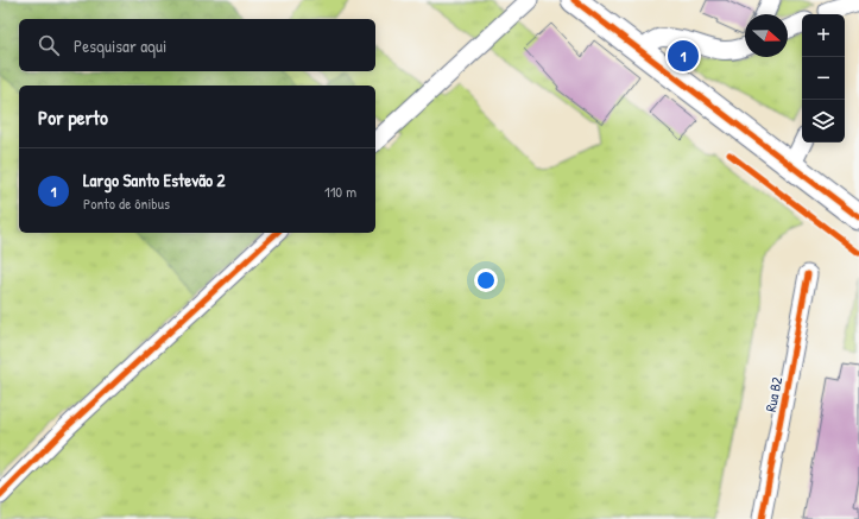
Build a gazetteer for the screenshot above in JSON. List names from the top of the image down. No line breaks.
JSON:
{"streets":{"street":["Rua B2"]},"north":"right","page":{"map_buttons":["+","−"],"search":"Pesquisar aqui","pins":"1","heading":"Por perto","list":[{"mark":"1","name":"Largo Santo Estevão 2","note":"Ponto de ônibus","value":"110 m"}]}}
